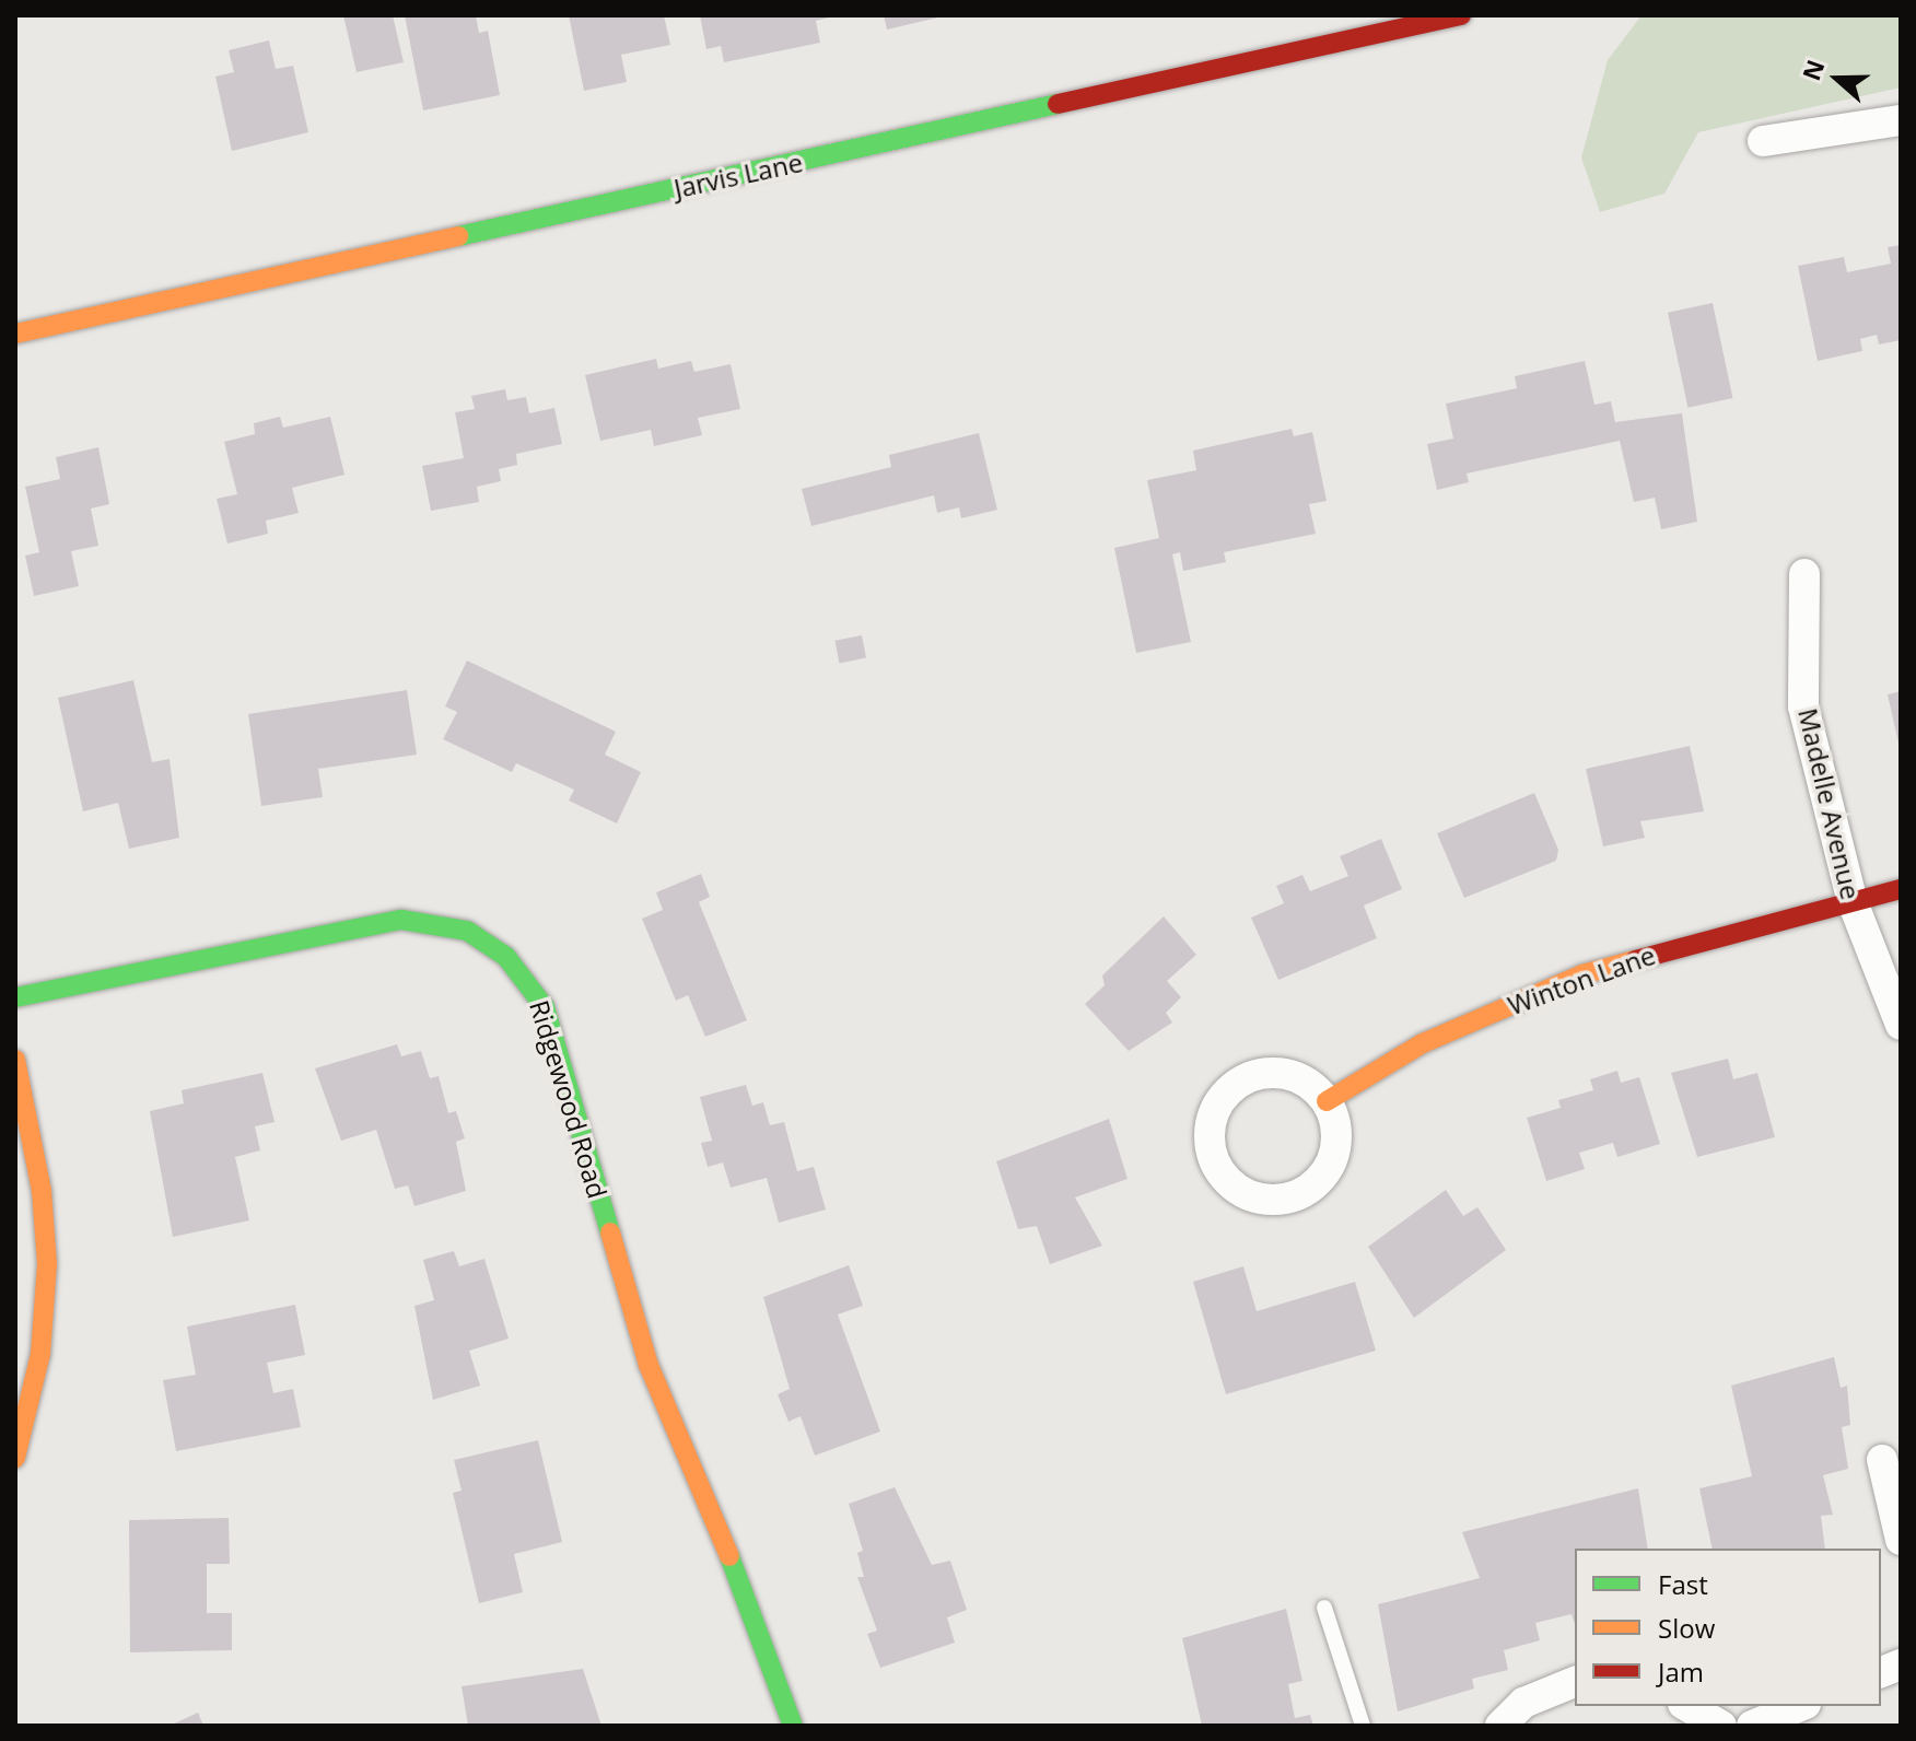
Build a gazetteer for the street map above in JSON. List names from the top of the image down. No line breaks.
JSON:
{"streets":{"street":["Jarvis Lane","Madelle Avenue","Winton Lane","Ridgewood Road"]},"crossings":[["Madelle Avenue","Winton Lane"]],"legend":["Fast","Slow","Jam"],"north":"left"}
